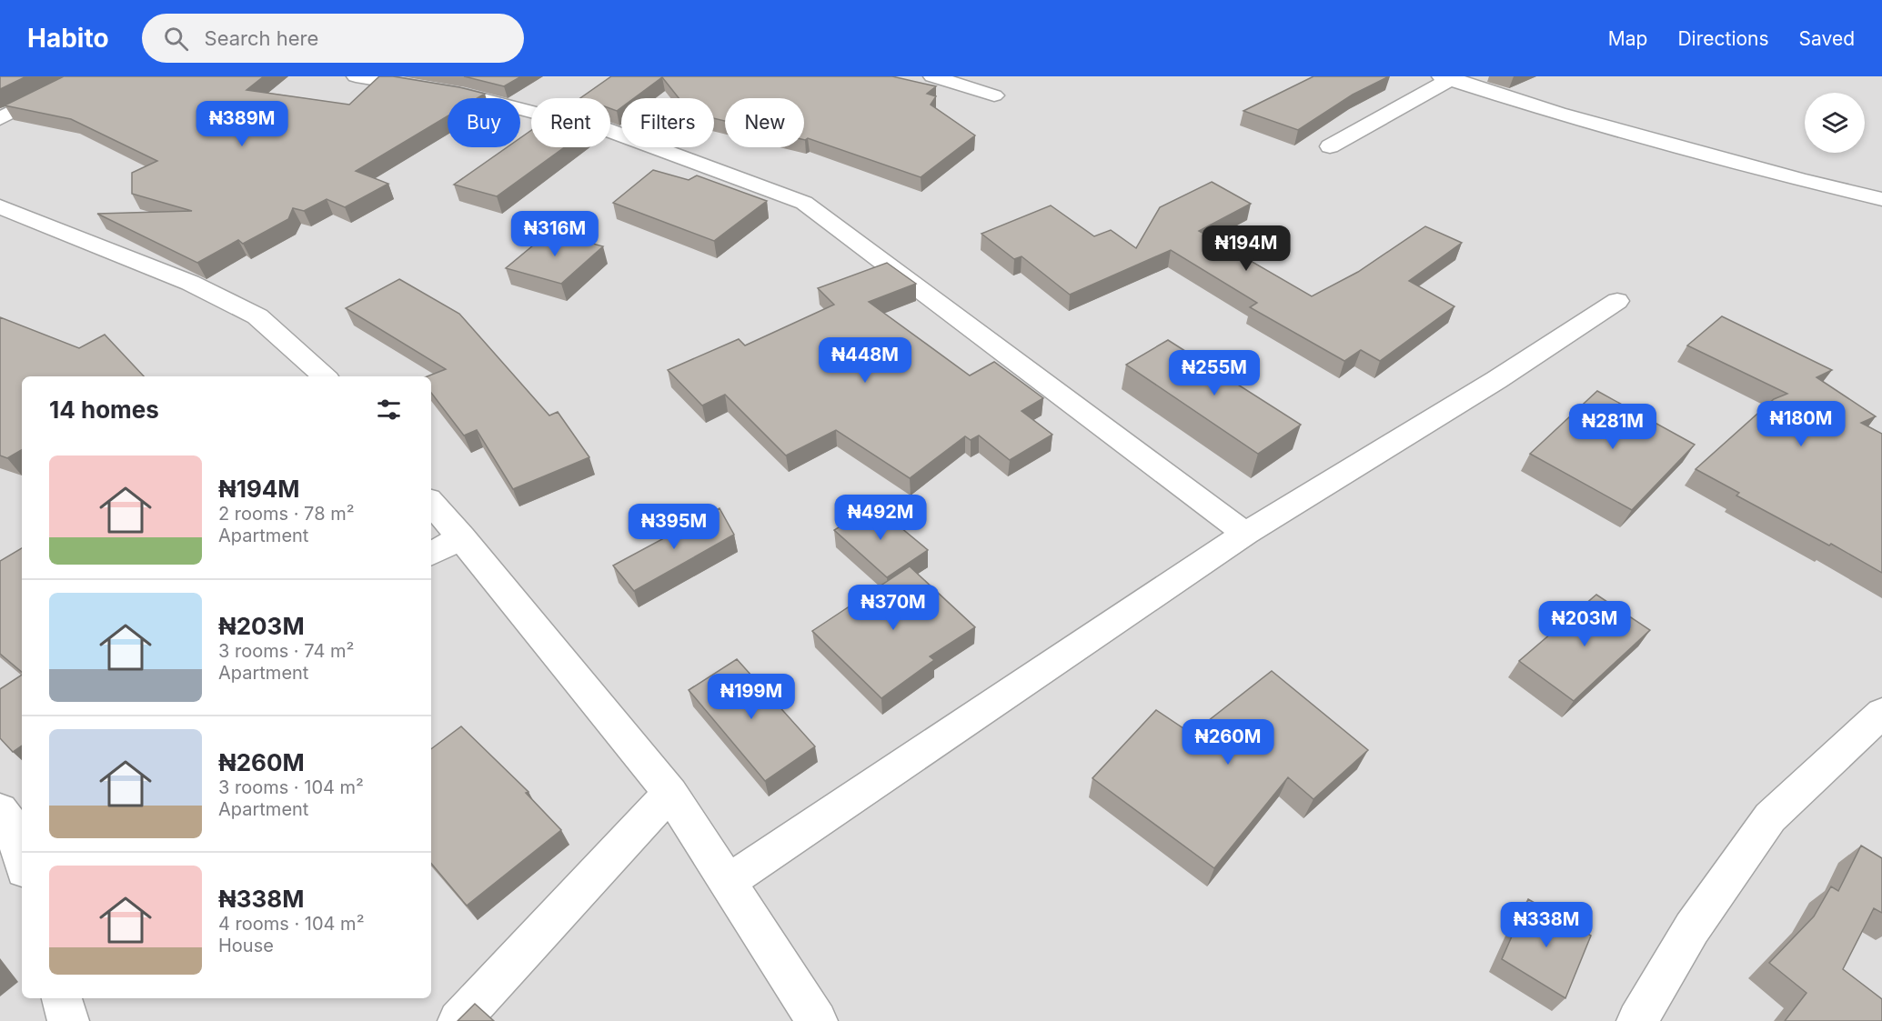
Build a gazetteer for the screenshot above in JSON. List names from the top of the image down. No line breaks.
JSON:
{"page":{"header":"Habito","search":"Search here","nav":["Map","Directions","Saved"],"chip":["Buy","Rent","Filters","New"],"price":["₦389M","₦316M","₦194M","₦448M","₦255M","₦180M","₦281M","₦492M","₦395M","₦370M","₦203M","₦199M","₦260M","₦338M"],"heading":"14 homes","list":[{"name":"₦194M","note":"2 rooms · 78 m² · Apartment"},{"name":"₦203M","note":"3 rooms · 74 m² · Apartment"},{"name":"₦260M","note":"3 rooms · 104 m² · Apartment"},{"name":"₦338M","note":"4 rooms · 104 m² · House"}]}}
